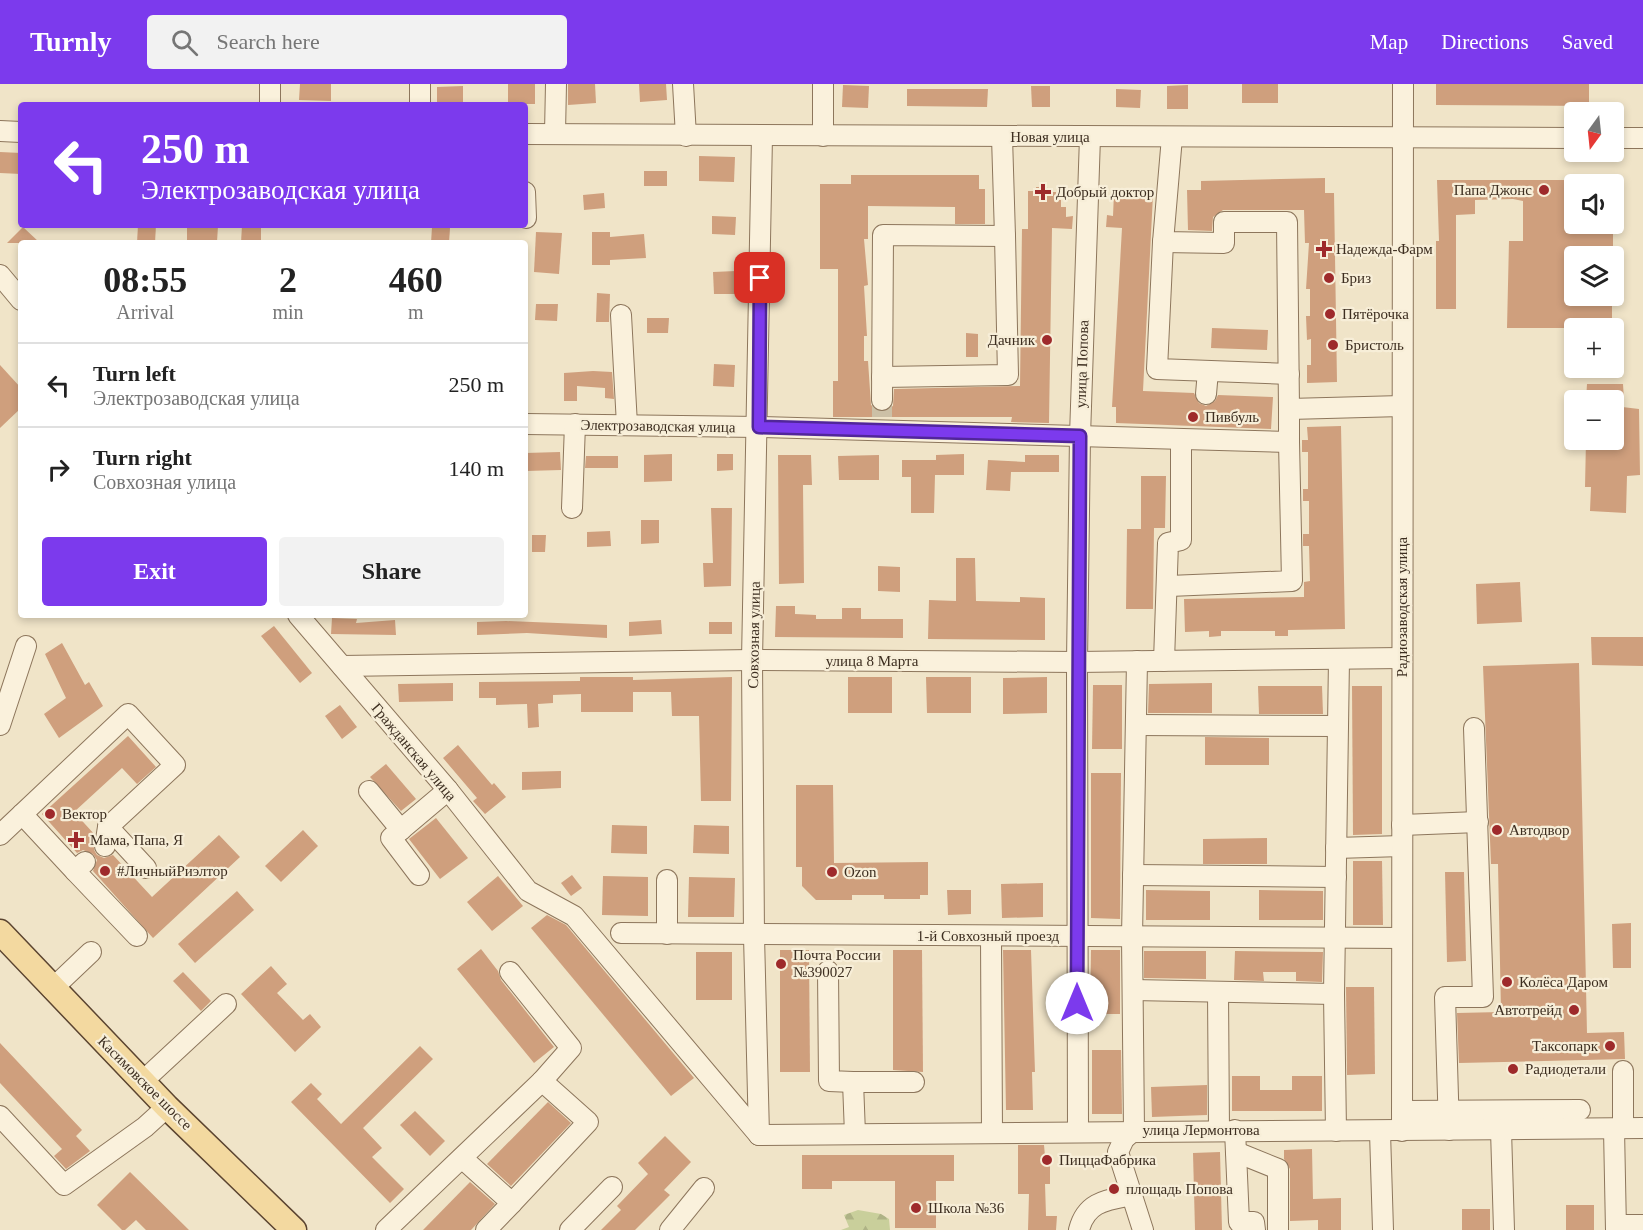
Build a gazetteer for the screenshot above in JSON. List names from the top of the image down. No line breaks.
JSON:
{"streets":{"main road":["Касимовское шоссе"],"street":["Новая улица","улица Попова","Электрозаводская улица","Радиозаводская улица","Совхозная улица","улица 8 Марта","Гражданская улица","1-й Совхозный проезд","улица Лермонтова"]},"crossings":[["Новая улица","улица Попова"],["Новая улица","Радиозаводская улица"],["Новая улица","Совхозная улица"],["улица Попова","Электрозаводская улица"],["улица Попова","улица 8 Марта"],["улица Попова","1-й Совхозный проезд"],["улица Попова","улица Лермонтова"],["Электрозаводская улица","Совхозная улица"],["Радиозаводская улица","улица 8 Марта"],["Радиозаводская улица","1-й Совхозный проезд"],["Радиозаводская улица","улица Лермонтова"],["Совхозная улица","улица 8 Марта"],["Совхозная улица","Гражданская улица"],["Совхозная улица","1-й Совхозный проезд"],["Совхозная улица","улица Лермонтова"],["улица 8 Марта","Гражданская улица"],["Гражданская улица","улица Лермонтова"]],"places":{"other":["Папа Джонс","Бриз","Пятёрочка","Дачник","Бристоль","Пивбуль","Вектор","Автодвор","#ЛичныйРиэлтор","Ozon","Почта России №390027","Колёса Даром","Автотрейд","Таксопарк","Радиодетали","ПиццаФабрика","площадь Попова","Школа №36"],"health":["Добрый доктор","Надежда-Фарм","Мама, Папа, Я"]},"north":"bottom","page":{"header":"Turnly","search":"Search here","nav":["Map","Directions","Saved"],"map_buttons":["+","−"],"turn":["250 m","Электрозаводская улица"],"eta":["08:55","Arrival","2","min","460","m"],"list":[{"name":"Turn left","note":"Электрозаводская улица","value":"250 m"},{"name":"Turn right","note":"Совхозная улица","value":"140 m"}],"buttons":["Exit","Share"]}}
